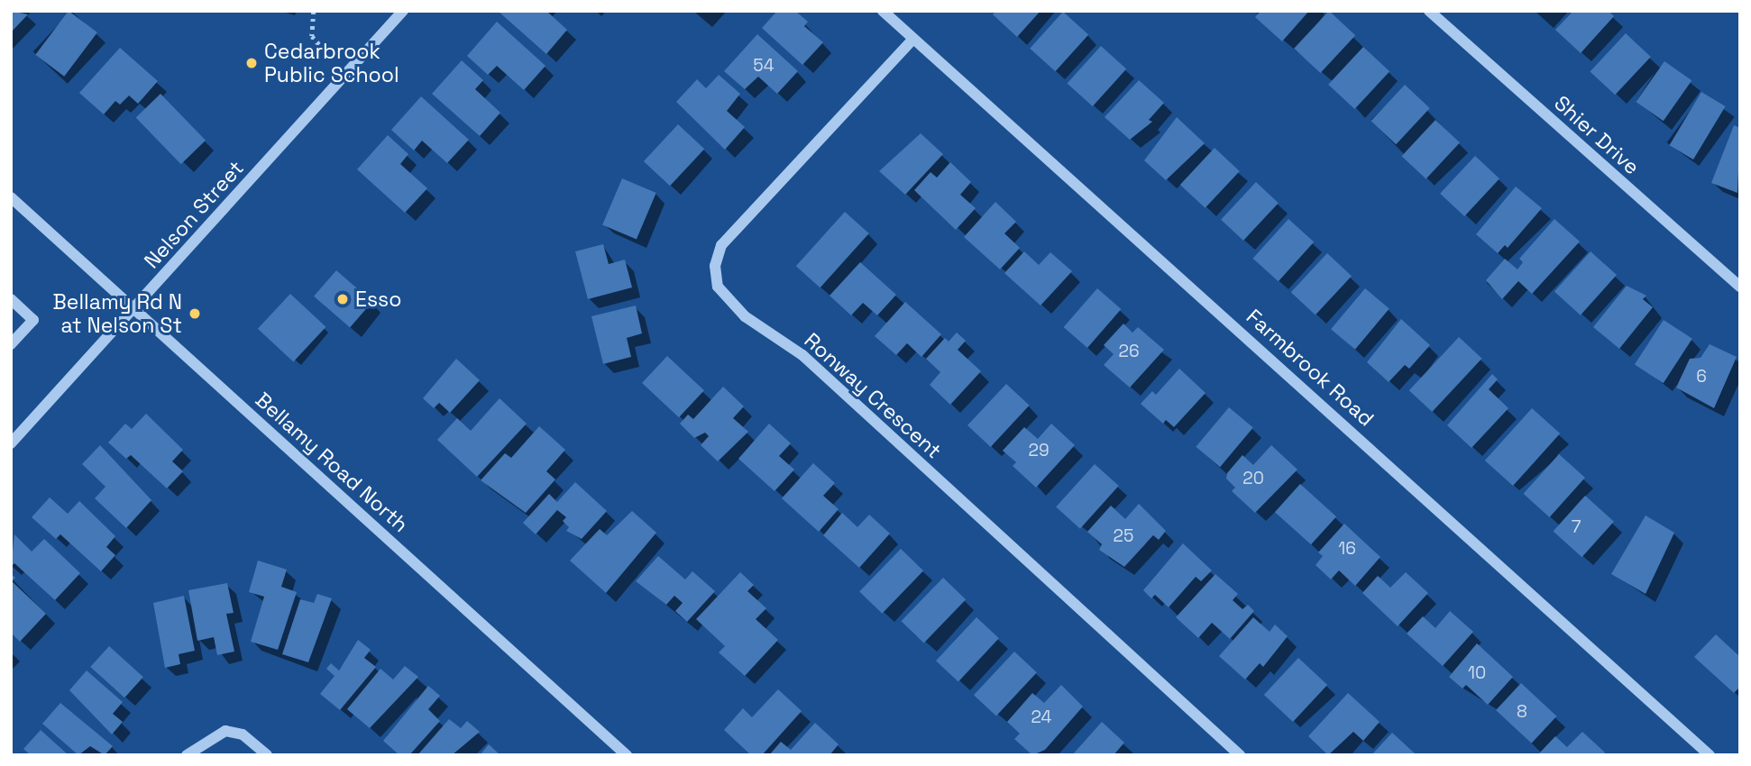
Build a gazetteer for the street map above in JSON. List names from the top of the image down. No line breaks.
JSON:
{"streets":{"street":["Shier Drive","Nelson Street","Farmbrook Road","Ronway Crescent","Bellamy Road North"]},"crossings":[["Nelson Street","Bellamy Road North"],["Farmbrook Road","Ronway Crescent"]],"places":["Cedarbrook Public School","Esso","Bellamy Rd N at Nelson St"],"house_numbers":["54","26","6","29","20","7","25","16","10","8","24"]}
